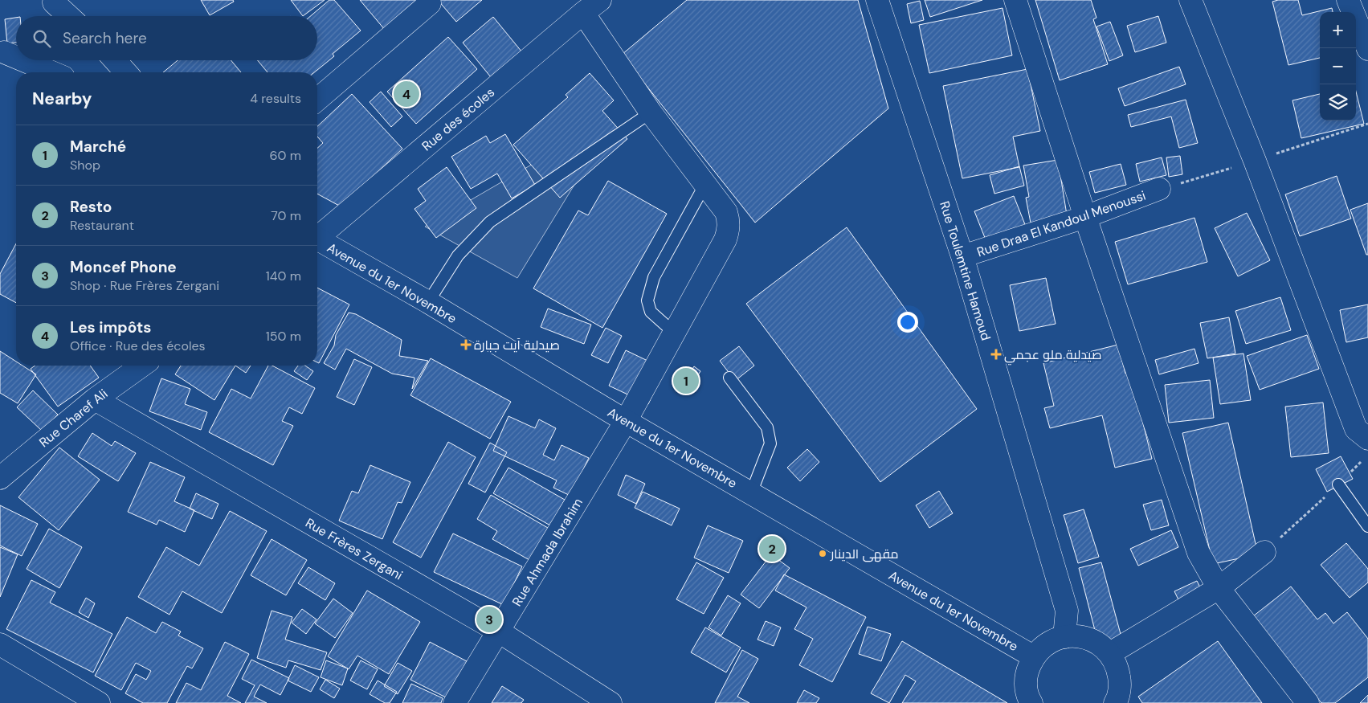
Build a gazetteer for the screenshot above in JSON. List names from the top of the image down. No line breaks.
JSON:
{"streets":{"street":["Rue des écoles","Rue Draa El Kandoul Menoussi","Rue Toulemtine Hamoud","Avenue du 1er Novembre","Rue Charef Ali","Rue Frères Zergani","Rue Ahmada Ibrahim"]},"crossings":[["Rue des écoles","Rue Ahmada Ibrahim"],["Rue Draa El Kandoul Menoussi","Rue Toulemtine Hamoud"],["Avenue du 1er Novembre","Rue Ahmada Ibrahim"],["Rue Charef Ali","Rue Frères Zergani"],["Rue Frères Zergani","Rue Ahmada Ibrahim"]],"places":{"health":["صيدلية آيت جبارة","صيدلية ملو عجمي"],"other":["مقهى الدينار"]},"page":{"map_buttons":["+","−"],"search":"Search here","heading":["Nearby","4 results"],"pins":["4","1","2","3"],"list":[{"mark":"1","name":"Marché","note":"Shop","value":"60 m"},{"mark":"2","name":"Resto","note":"Restaurant","value":"70 m"},{"mark":"3","name":"Moncef Phone","note":"Shop · Rue Frères Zergani","value":"140 m"},{"mark":"4","name":"Les impôts","note":"Office · Rue des écoles","value":"150 m"}]}}
